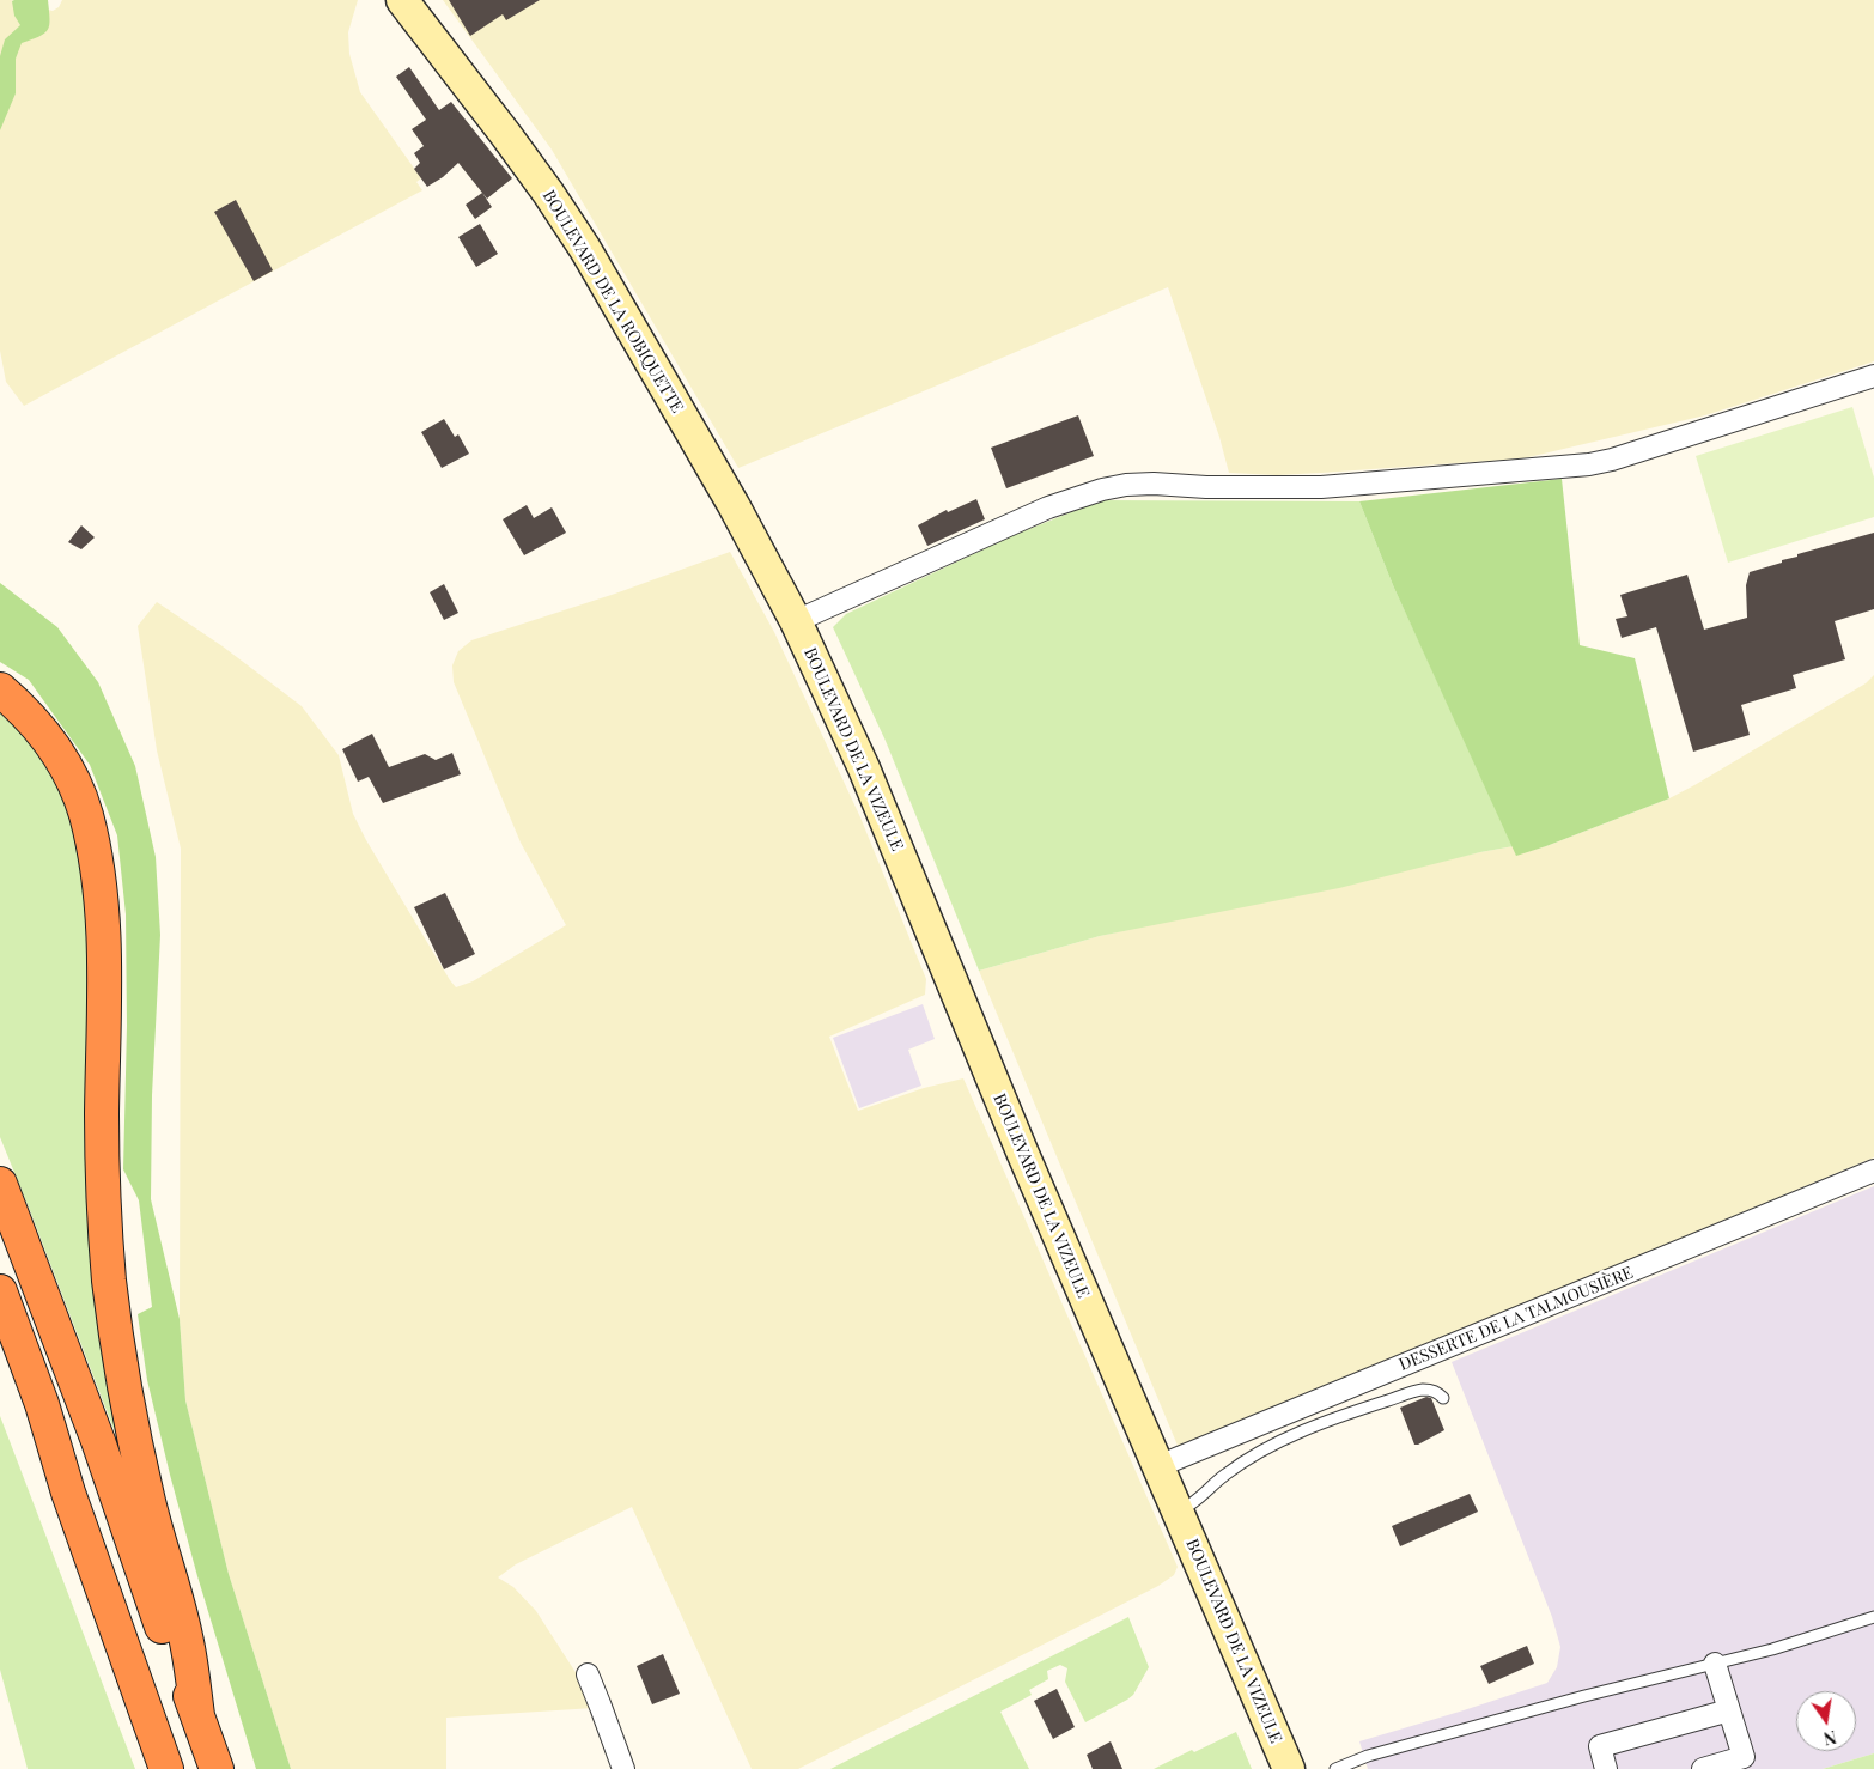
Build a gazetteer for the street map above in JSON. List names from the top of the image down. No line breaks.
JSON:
{"streets":{"main road":["BOULEVARD DE LA ROBIQUETTE","BOULEVARD DE LA VIZEULE"],"street":["DESSERTE DE LA TALMOUSIÈRE"]},"crossings":[["BOULEVARD DE LA ROBIQUETTE","BOULEVARD DE LA VIZEULE"],["BOULEVARD DE LA VIZEULE","DESSERTE DE LA TALMOUSIÈRE"]],"north":"bottom"}
